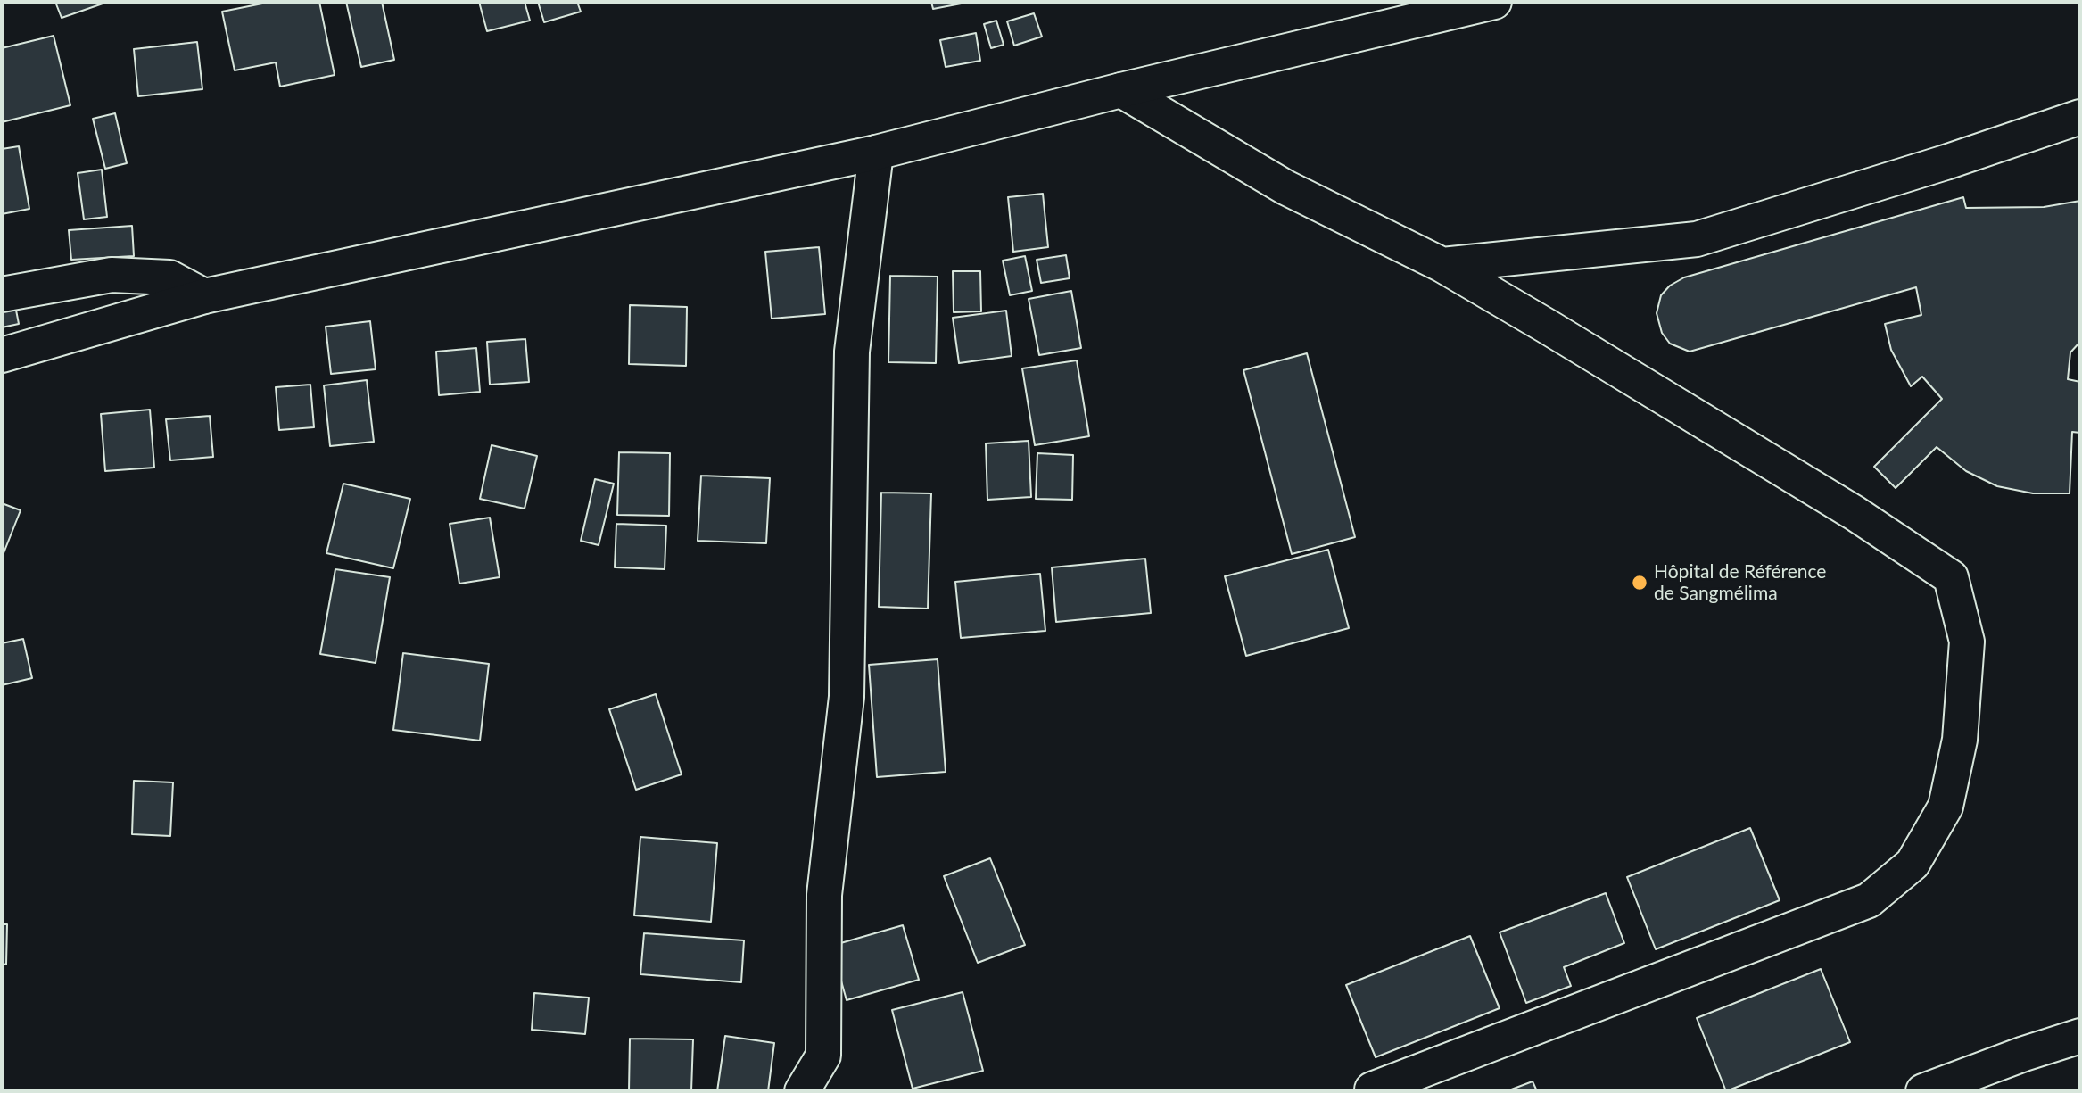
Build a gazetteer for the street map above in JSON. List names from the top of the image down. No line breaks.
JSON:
{"places":["Hôpital de Référence de Sangmélima"]}
